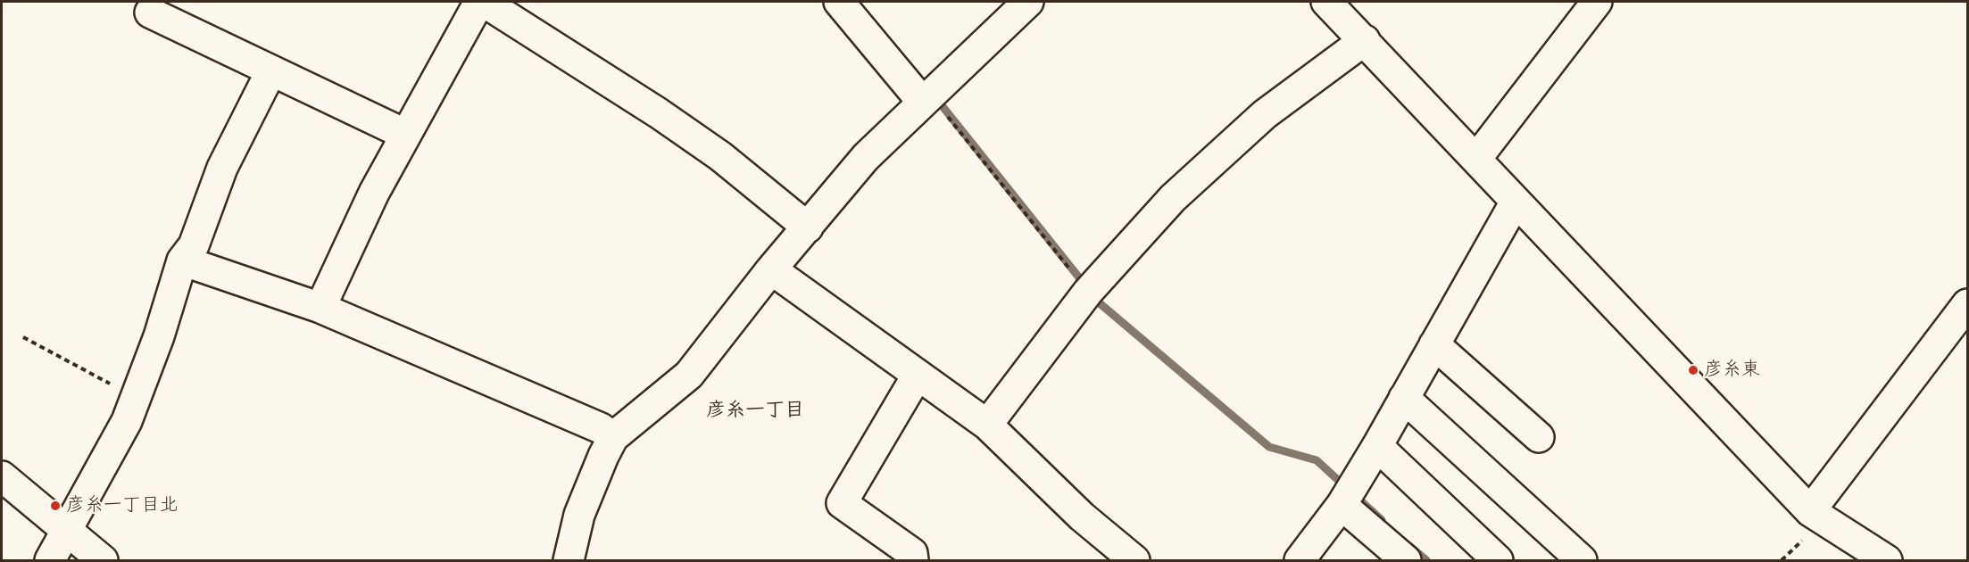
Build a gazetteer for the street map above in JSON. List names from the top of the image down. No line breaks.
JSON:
{"districts":["彦糸一丁目"],"places":["彦糸東","彦糸一丁目北"]}
